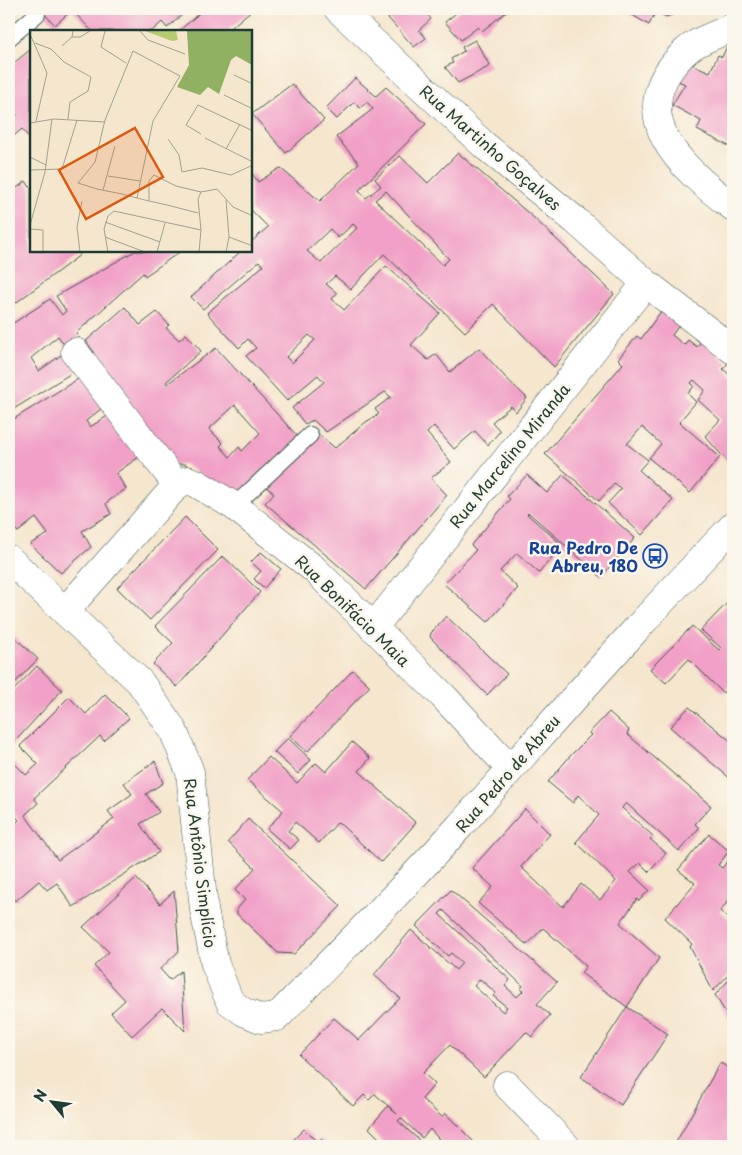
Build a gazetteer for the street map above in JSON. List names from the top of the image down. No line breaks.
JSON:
{"streets":{"street":["Rua Martinho Goçalves","Rua Marcelino Miranda","Rua Bonifácio Maia","Rua Pedro de Abreu","Rua Antônio Simplício"]},"crossings":[["Rua Martinho Goçalves","Rua Marcelino Miranda"],["Rua Marcelino Miranda","Rua Bonifácio Maia"],["Rua Bonifácio Maia","Rua Pedro de Abreu"],["Rua Pedro de Abreu","Rua Antônio Simplício"]],"places":{"bus stop":["Rua Pedro De Abreu, 180"]},"north":"top left"}
